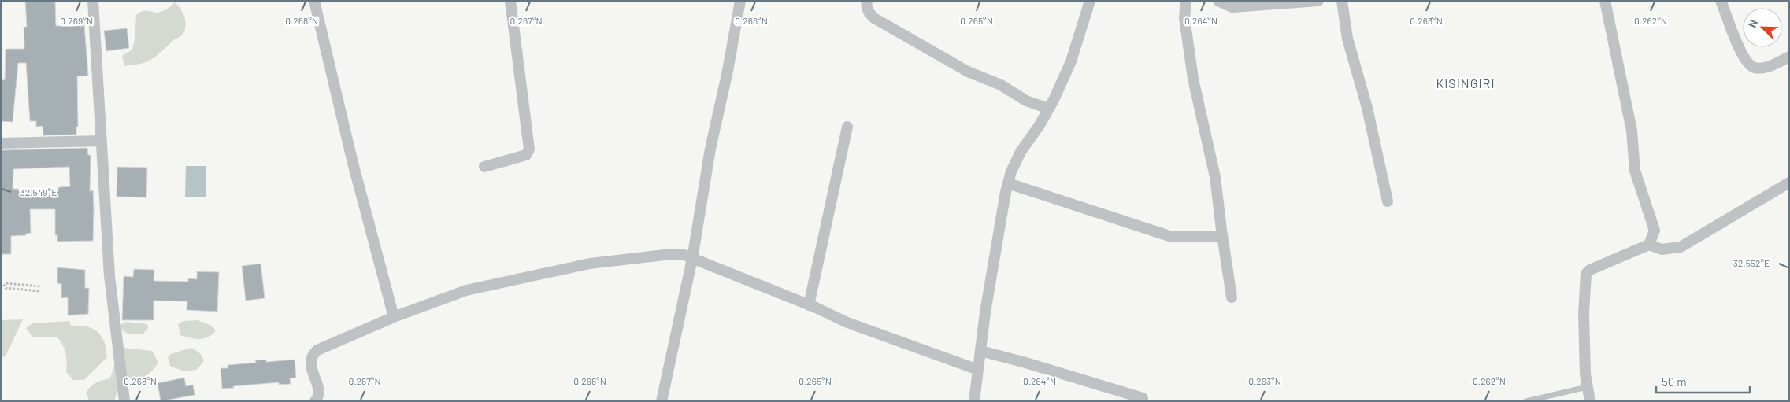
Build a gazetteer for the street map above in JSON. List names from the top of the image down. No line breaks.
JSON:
{"districts":["KISINGIRI"],"scale_bar":"50 m","north":"top left","coordinates":["0.269°N","0.267°N","0.268°N","0.266°N","0.265°N","0.264°N","0.263°N","0.262°N","32.549°E","32.552°E"]}
